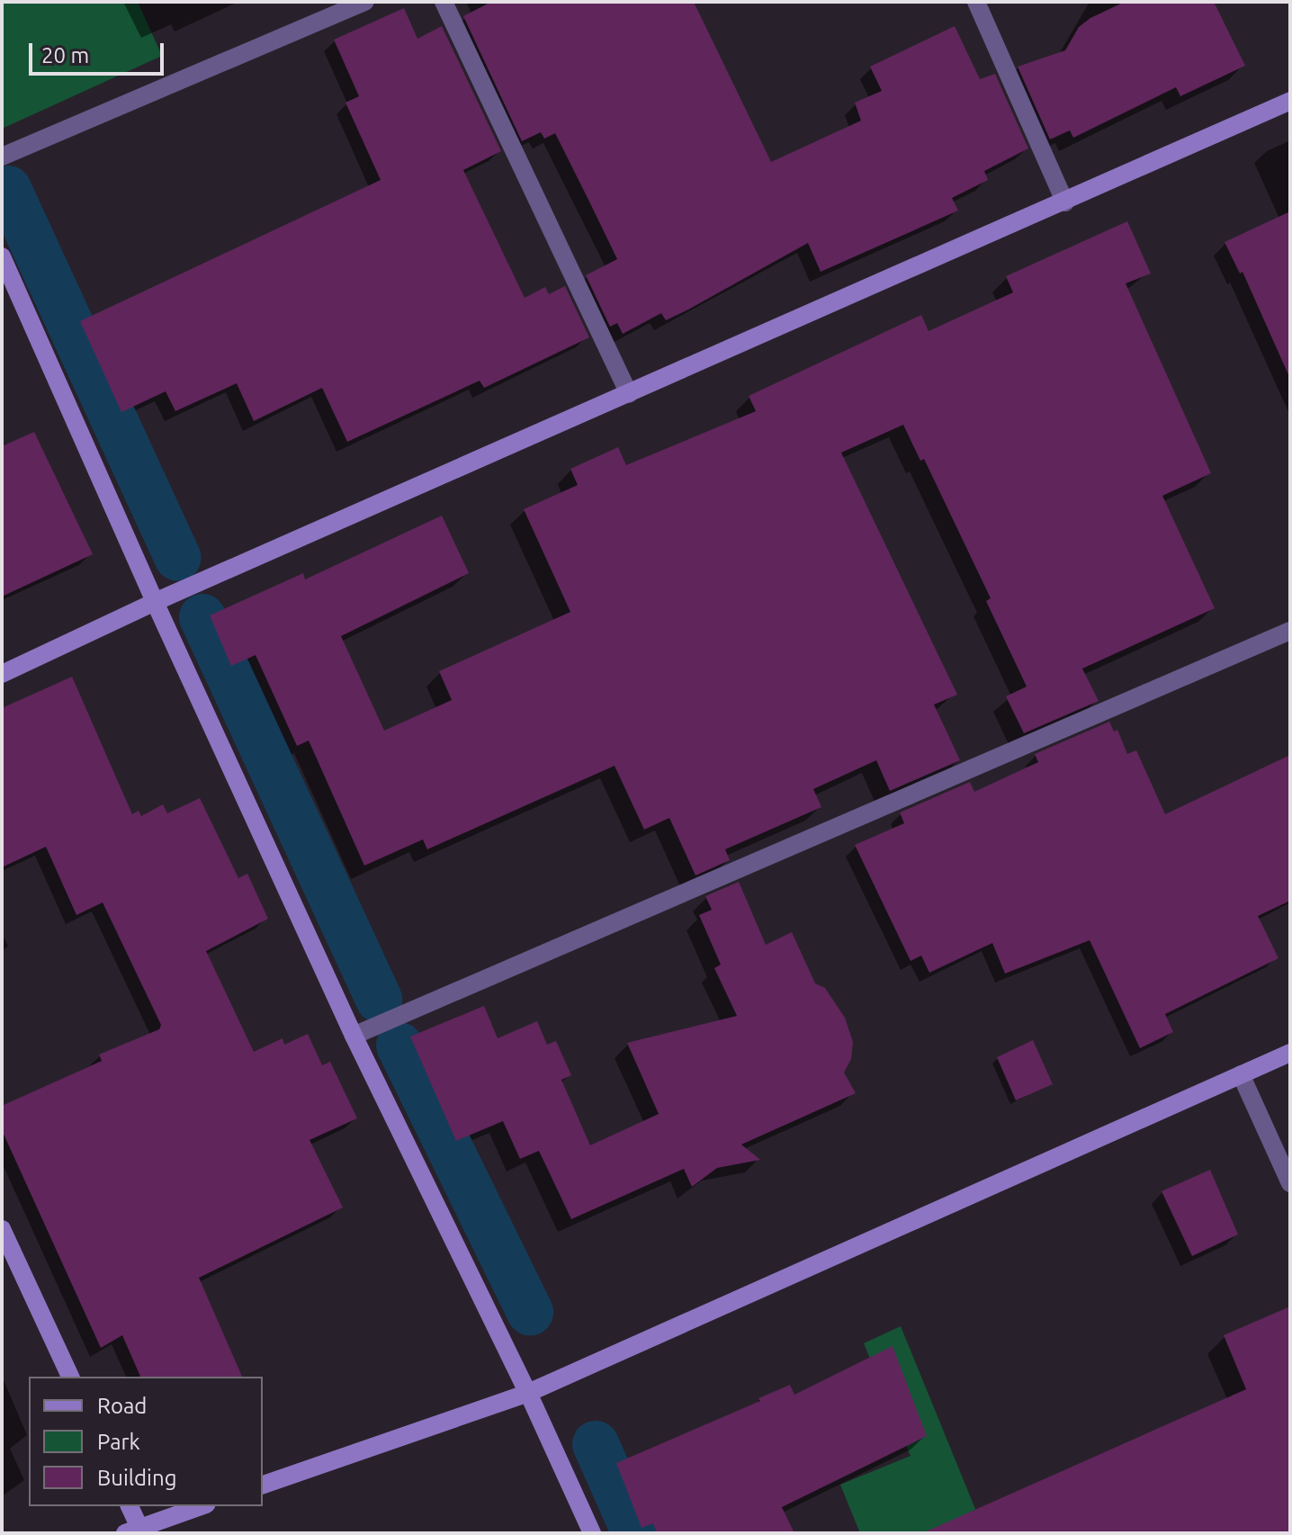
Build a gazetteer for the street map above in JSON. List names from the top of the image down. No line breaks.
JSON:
{"legend":["Road","Park","Building"],"scale_bar":"20 m"}
